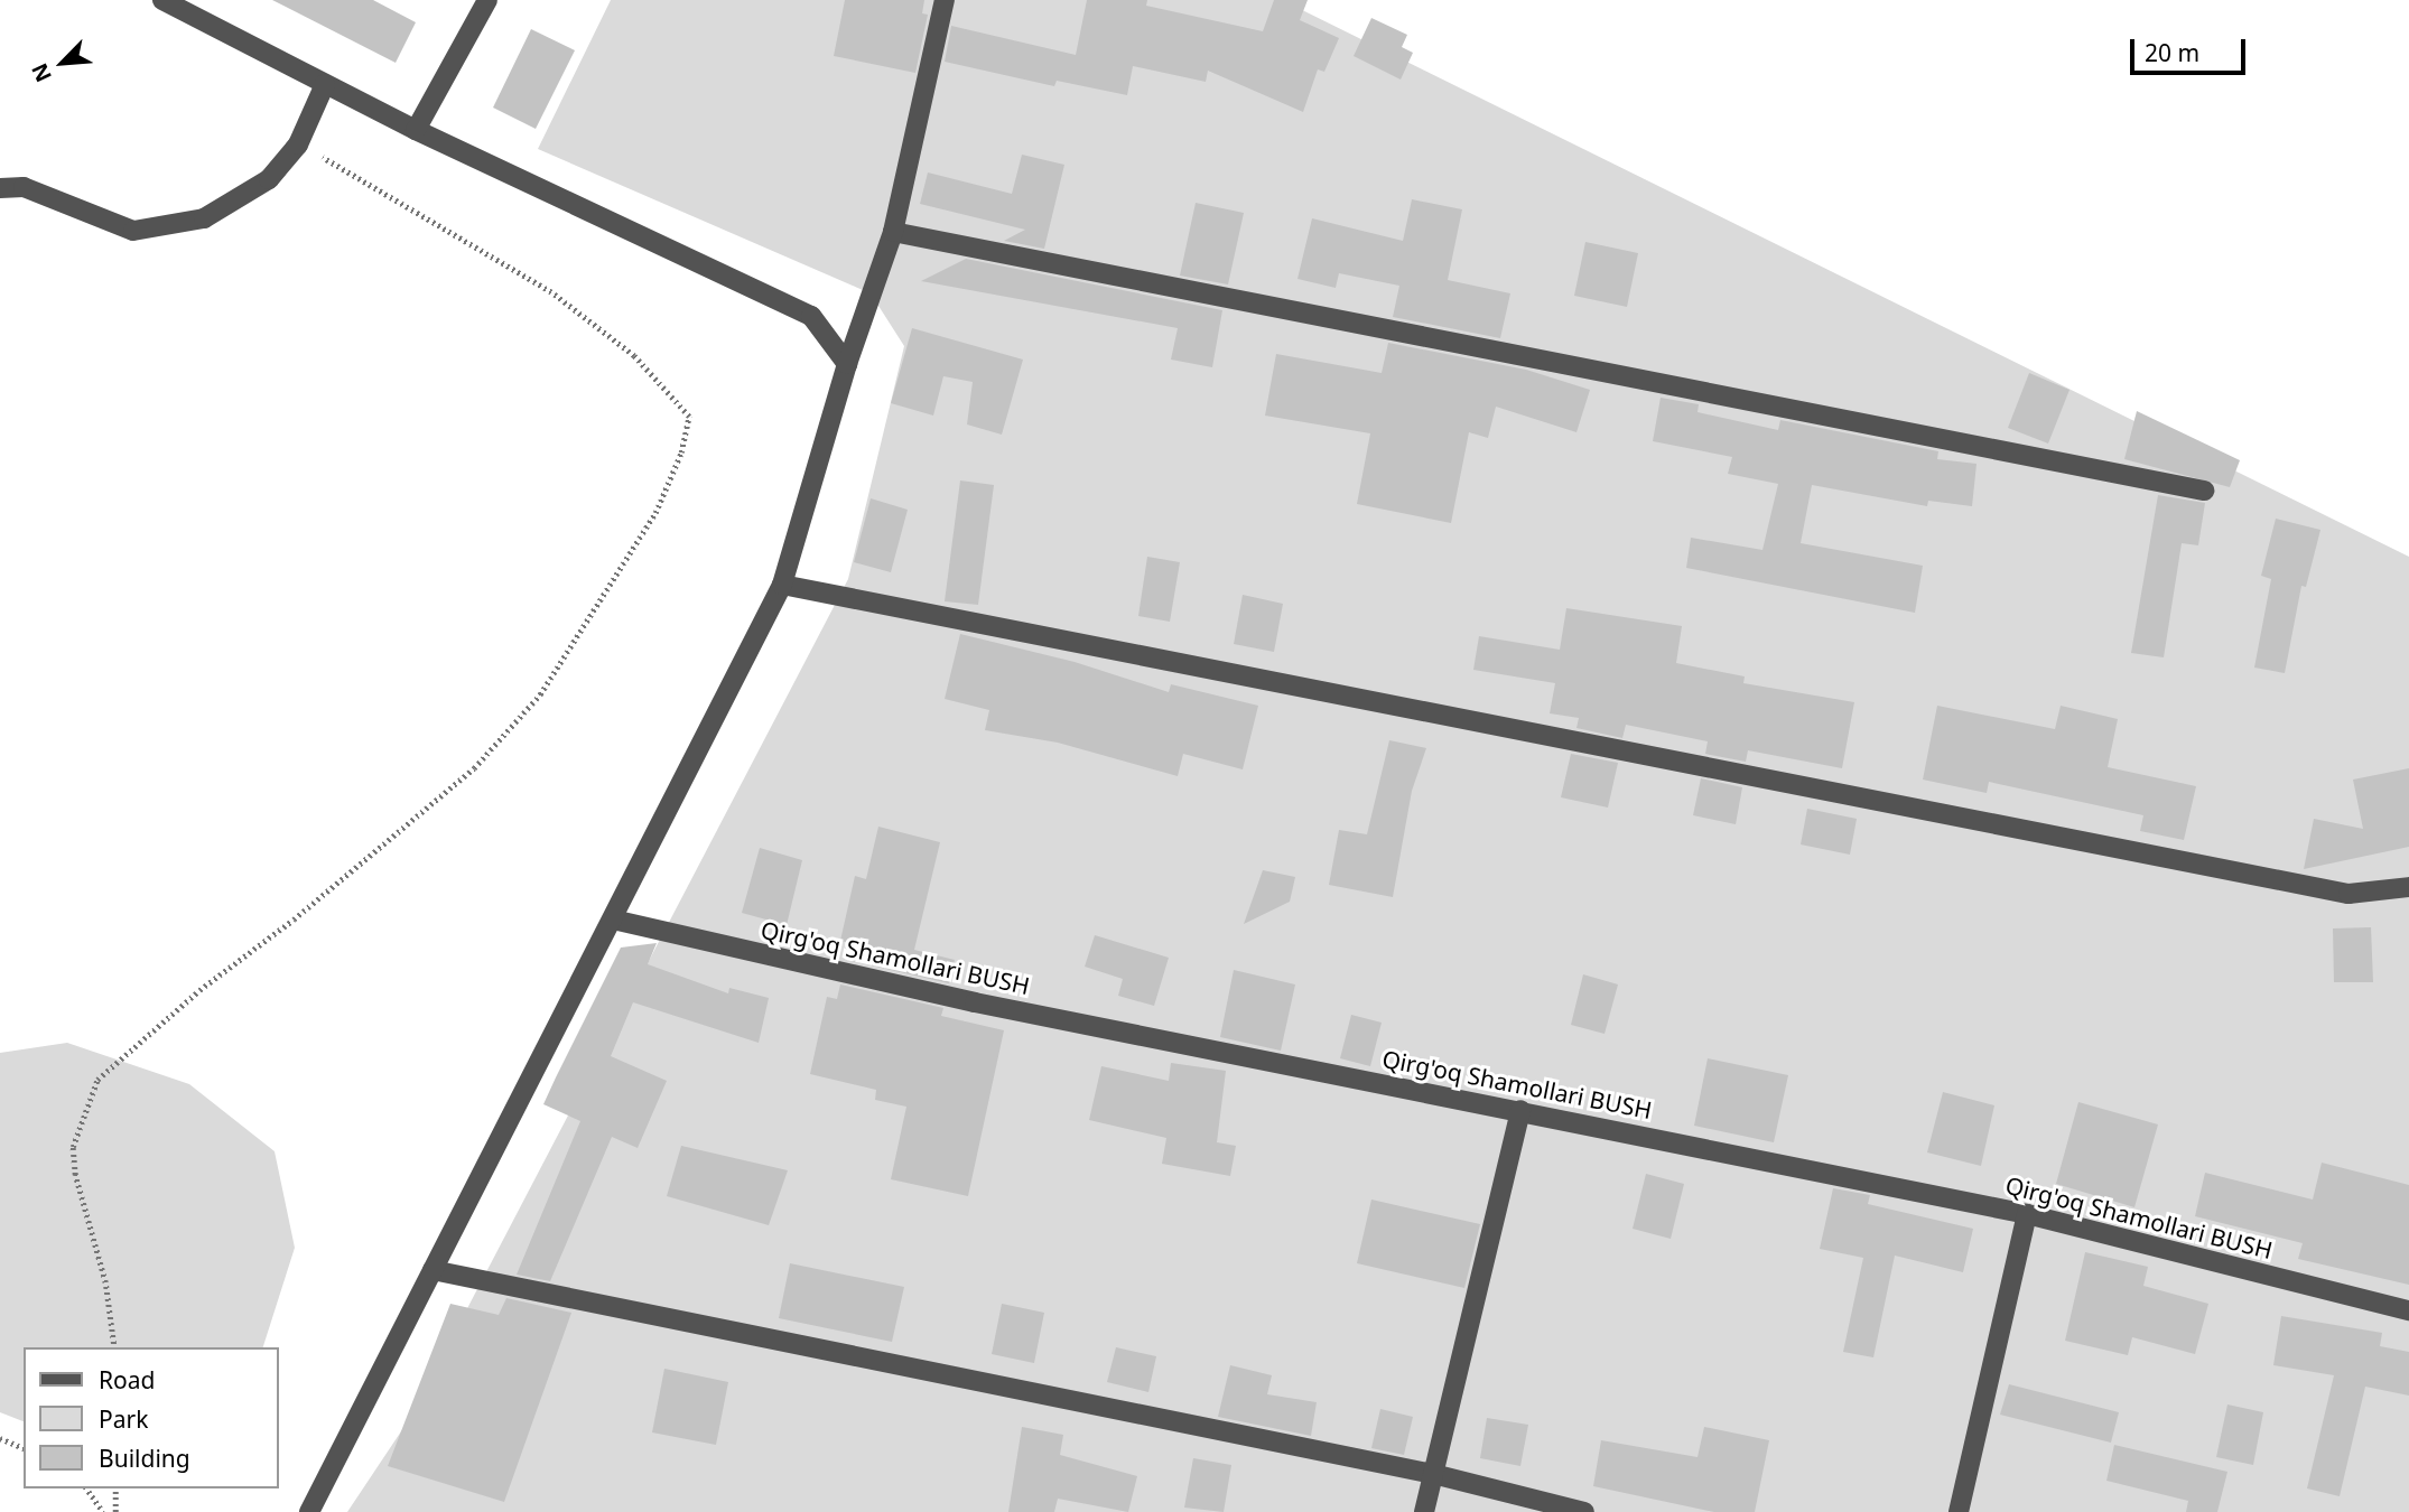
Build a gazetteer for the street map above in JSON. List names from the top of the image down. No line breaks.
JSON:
{"streets":{"street":["Qirg'oq Shamollari BUSH"]},"legend":["Road","Park","Building"],"scale_bar":"20 m","north":"bottom left"}
